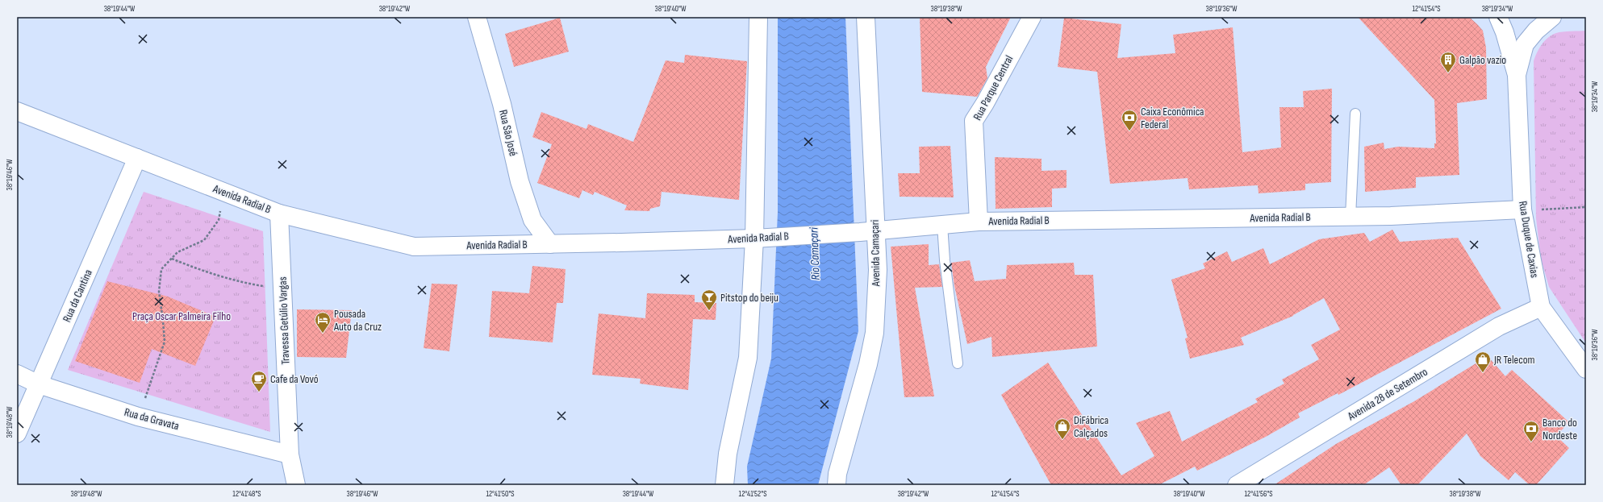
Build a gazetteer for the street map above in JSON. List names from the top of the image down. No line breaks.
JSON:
{"streets":{"street":["Rua Parque Central","Rua São José","Avenida Radial B","Rua Duque de Caxias","Avenida Camaçari","Rua da Cantina","Travessa Getúlio Vargas","Avenida 28 de Setembro","Rua da Gravata"]},"crossings":[["Rua Parque Central","Avenida Radial B"],["Rua São José","Avenida Radial B"],["Avenida Radial B","Rua Duque de Caxias"],["Avenida Radial B","Avenida Camaçari"],["Avenida Radial B","Rua da Cantina"],["Avenida Radial B","Travessa Getúlio Vargas"],["Rua Duque de Caxias","Avenida 28 de Setembro"],["Rua da Cantina","Rua da Gravata"],["Travessa Getúlio Vargas","Rua da Gravata"]],"water":["Rio Camaçari"],"parks":["Praça Oscar Palmeira Filho"],"places":{"building":["Galpão vazio"],"bank":["Caixa Econômica Federal","Banco do Nordeste"],"bar":["Pitstop do beiju"],"hotel":["Pousada Auto da Cruz"],"shop":["JR Telecom","DiFábrica Calçados"],"cafe":["Cafe da Vovó"]},"coordinates":["38°19'44\"W","38°19'42\"W","38°19'40\"W","38°19'38\"W","38°19'36\"W","12°41'54\"S","38°19'34\"W","38°19'46\"W","38°19'48\"W","12°41'48\"S","12°41'50\"S","12°41'52\"S","12°41'56\"S"]}
